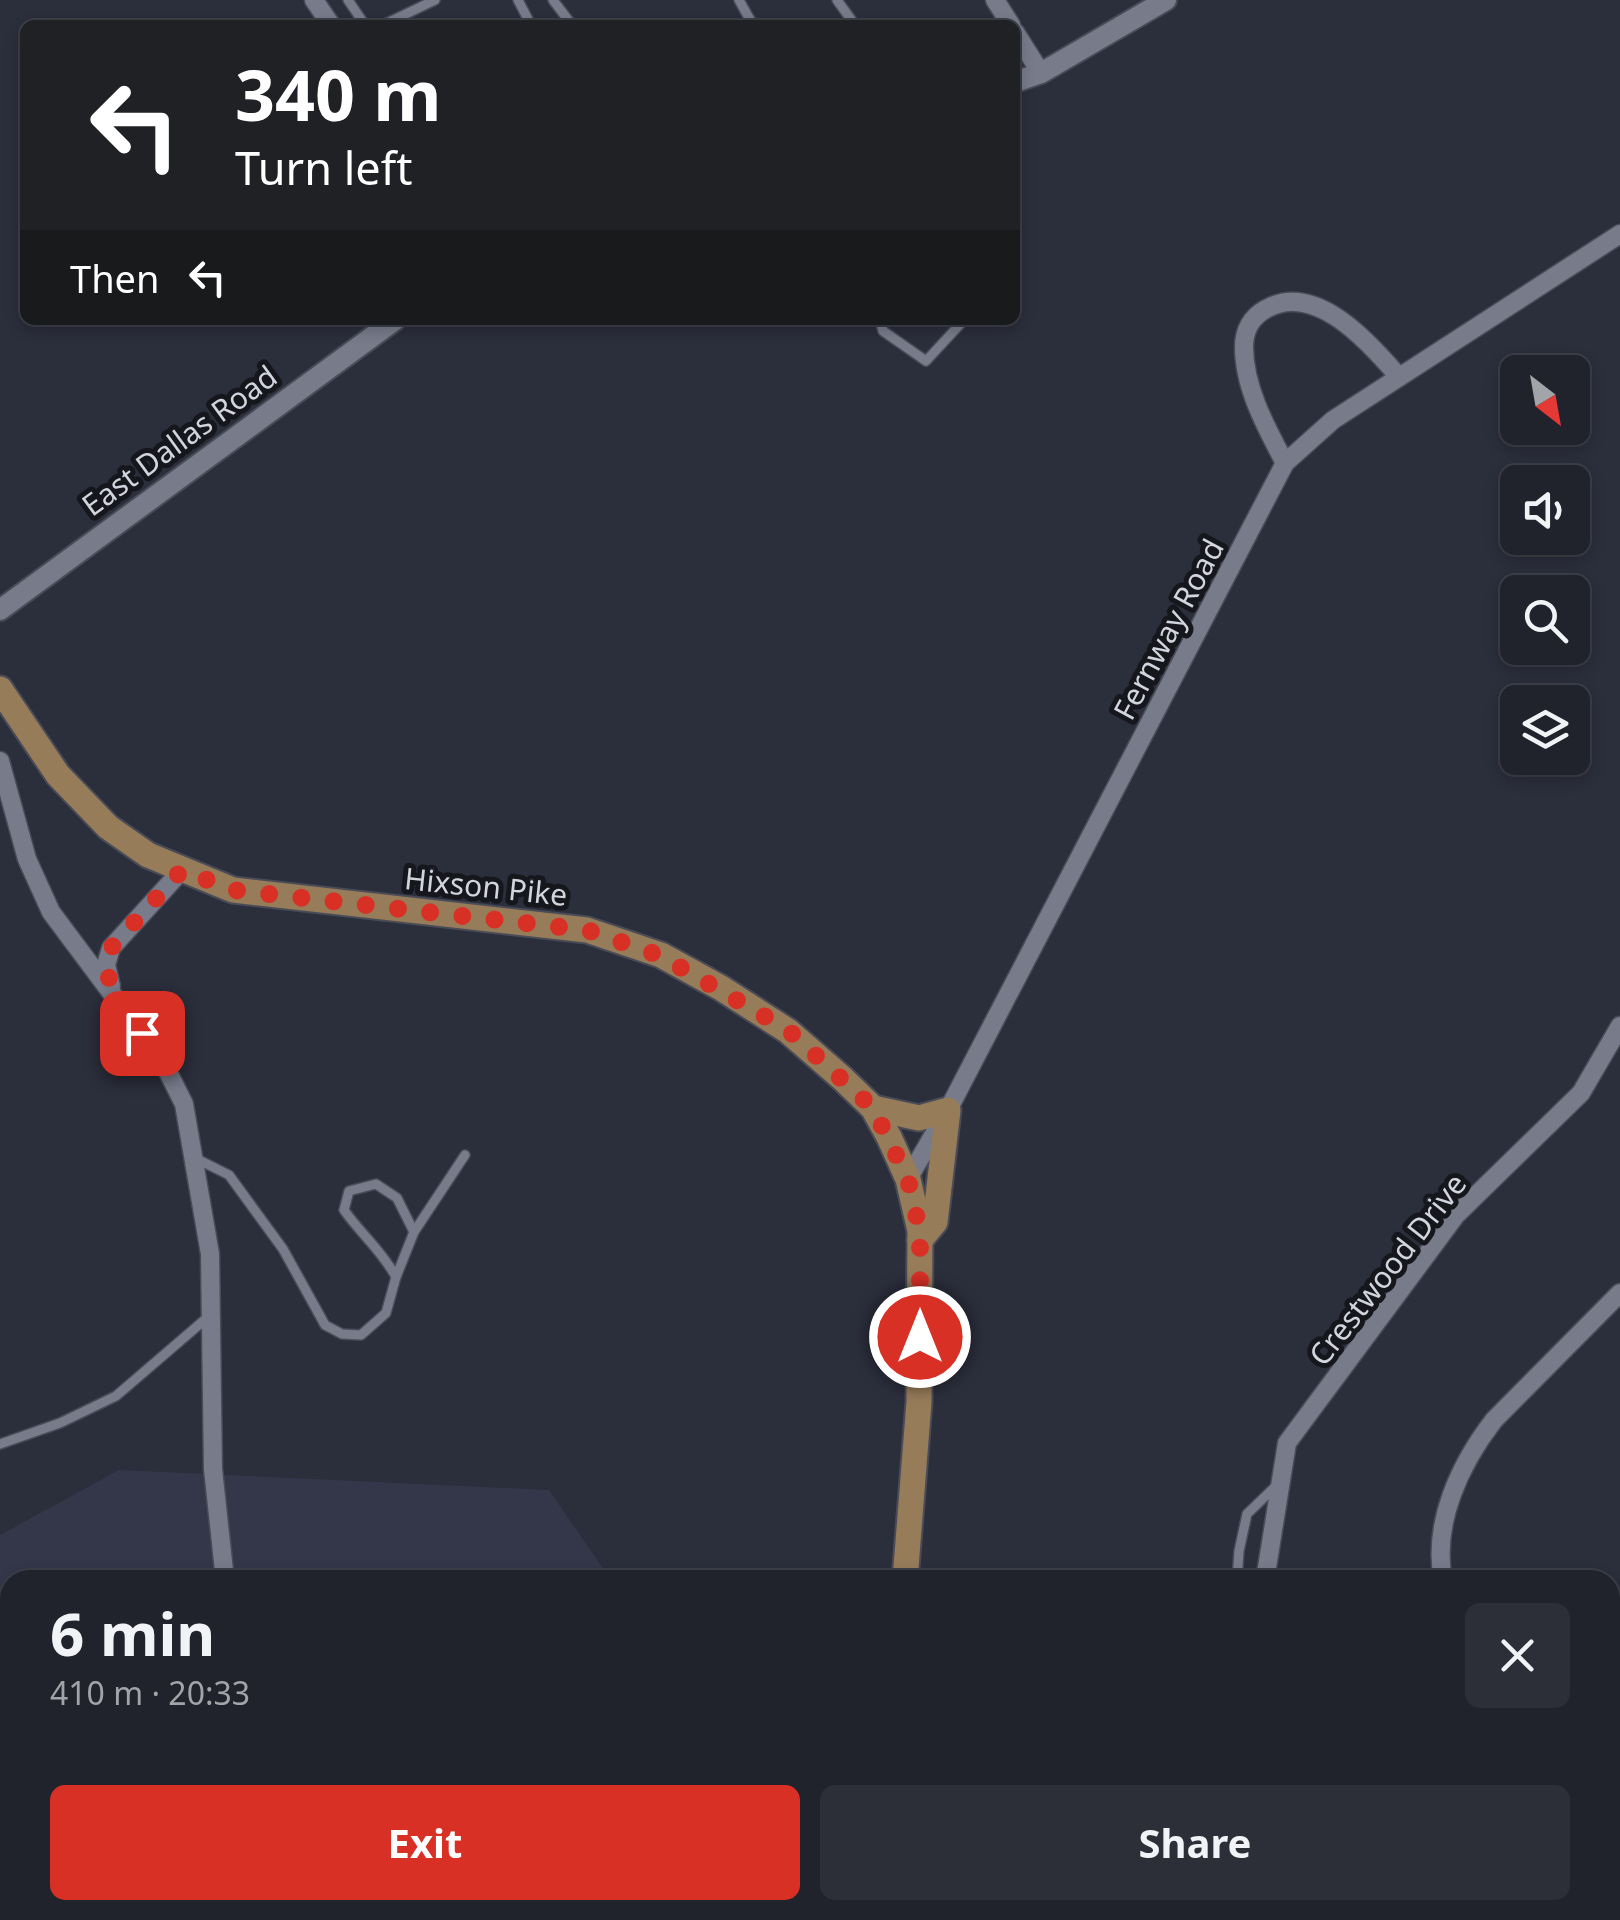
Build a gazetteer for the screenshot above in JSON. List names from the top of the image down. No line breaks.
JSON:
{"streets":{"main road":["Hixson Pike"],"street":["East Dallas Road","Fernway Road","Crestwood Drive"]},"crossings":[["Fernway Road","Hixson Pike"]],"north":"bottom right","page":{"turn":["340 m","Turn left"],"then":"Then","heading":["6 min","410 m · 20:33"],"buttons":["Exit","Share"]}}
